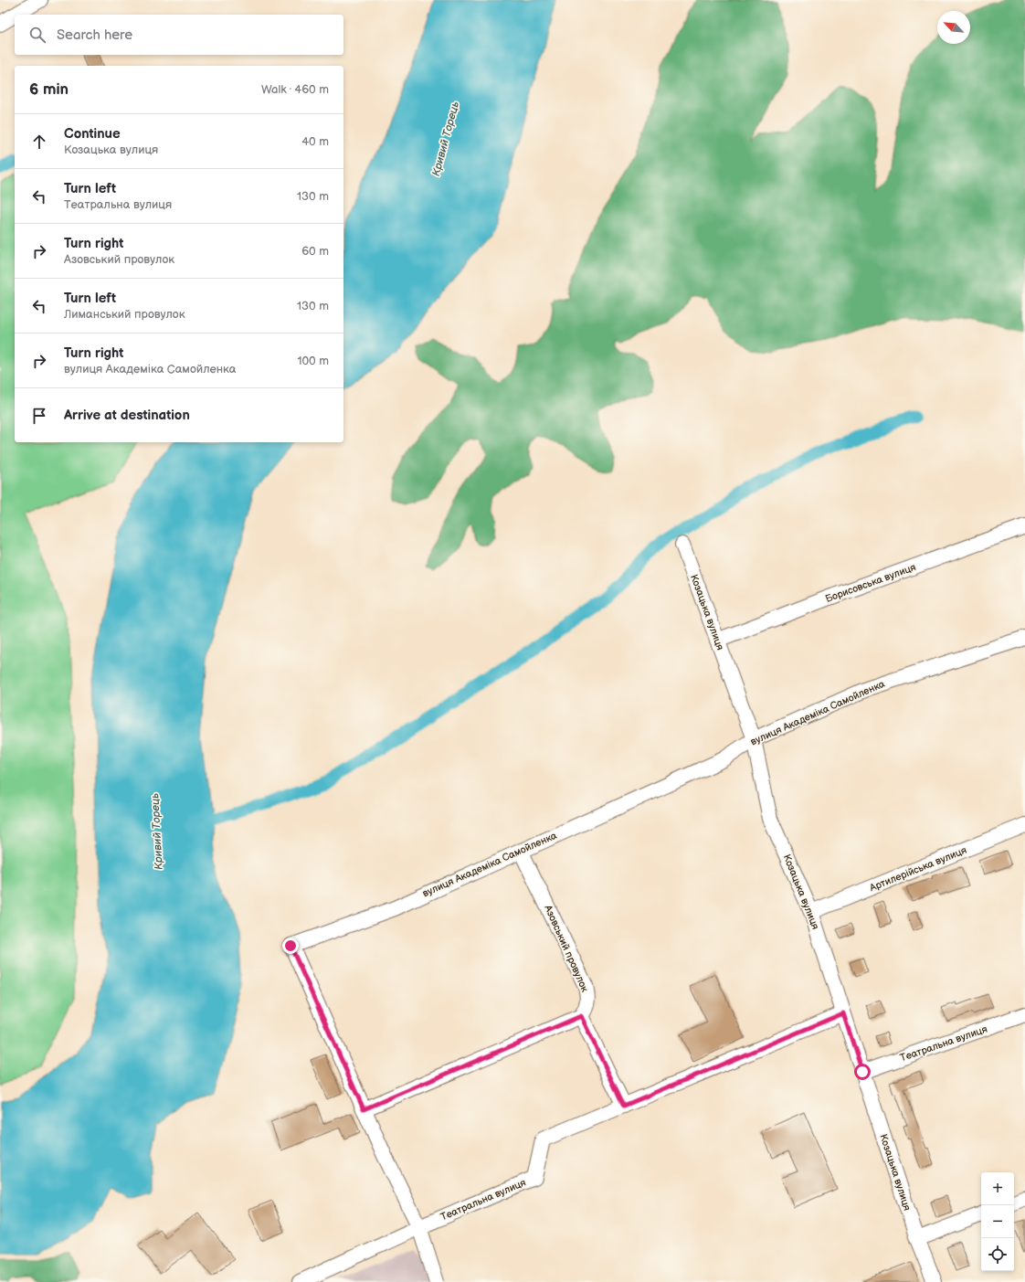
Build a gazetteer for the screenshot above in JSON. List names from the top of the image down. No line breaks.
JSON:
{"streets":{"street":["Борисовська вулиця","Козацька вулиця","вулиця Академіка Самойленка","Артилерійська вулиця","Азовський провулок","Театральна вулиця"]},"crossings":[["Борисовська вулиця","Козацька вулиця"],["Козацька вулиця","вулиця Академіка Самойленка"],["Козацька вулиця","Артилерійська вулиця"],["Козацька вулиця","Театральна вулиця"],["вулиця Академіка Самойленка","Азовський провулок"],["вулиця Академіка Самойленка","Театральна вулиця"]],"water":["Кривий Торець"],"north":"top left","page":{"search":"Search here","heading":["6 min","Walk · 460 m"],"list":[["Continue","Козацька вулиця","40 m"],["Turn left","Театральна вулиця","130 m"],["Turn right","Азовський провулок","60 m"],["Turn left","Лиманський провулок","130 m"],["Turn right","вулиця Академіка Самойленка","100 m"],"Arrive at destination"],"map_buttons":["+","−"]}}
